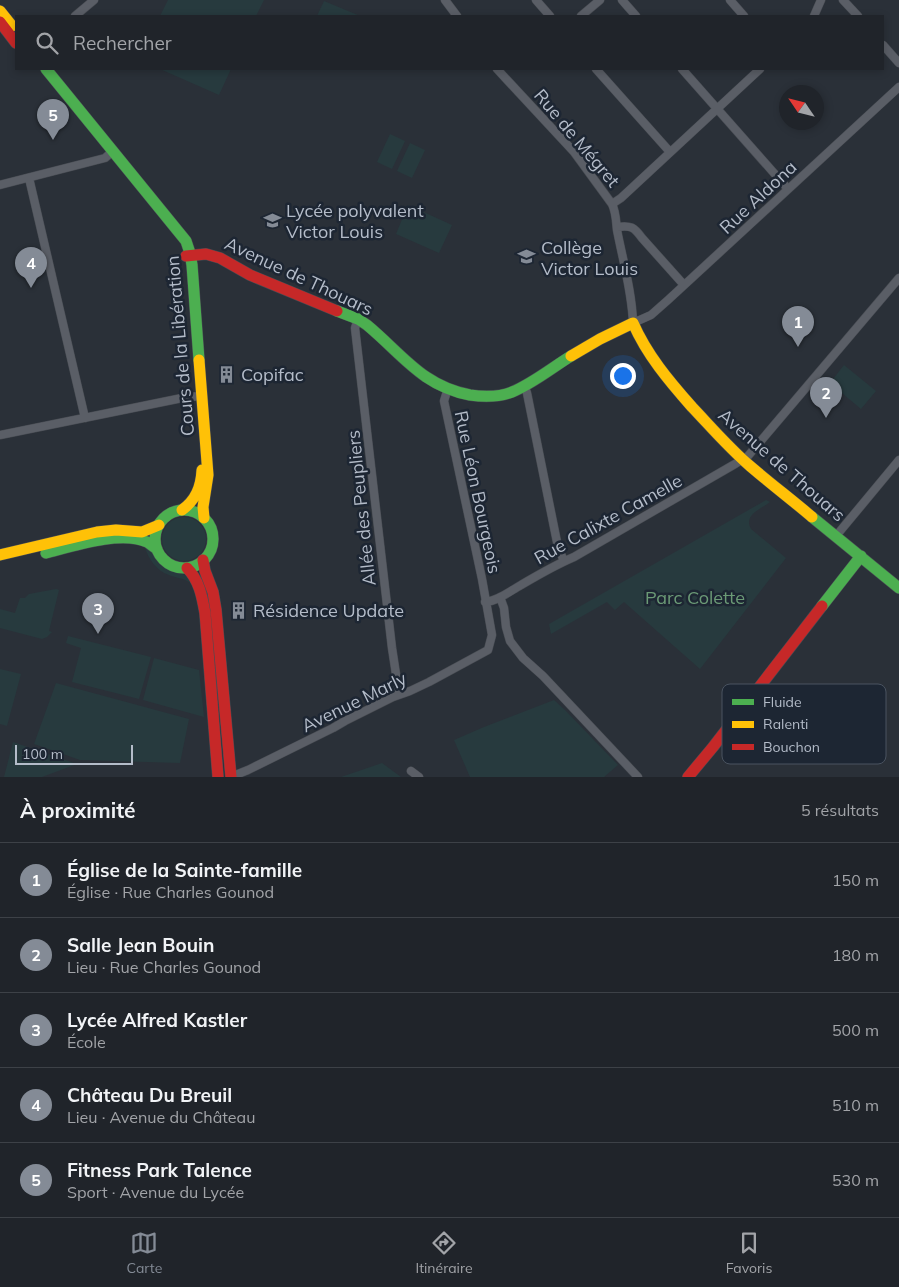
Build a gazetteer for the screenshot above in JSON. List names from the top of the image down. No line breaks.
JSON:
{"streets":{"main road":["Avenue de Thouars","Cours de la Libération"],"street":["Rue de Mégret","Rue Aldona","Rue Léon Bourgeois","Allée des Peupliers","Rue Calixte Camelle","Avenue Marly"]},"crossings":[["Rue de Mégret","Rue Aldona"],["Rue de Mégret","Avenue de Thouars"],["Rue Aldona","Avenue de Thouars"],["Avenue de Thouars","Cours de la Libération"],["Avenue de Thouars","Rue Léon Bourgeois"],["Avenue de Thouars","Allée des Peupliers"],["Avenue de Thouars","Rue Calixte Camelle"],["Rue Léon Bourgeois","Rue Calixte Camelle"],["Rue Léon Bourgeois","Avenue Marly"],["Allée des Peupliers","Avenue Marly"]],"parks":["Parc Colette"],"places":{"school or university":["Lycée polyvalent Victor Louis","Collège Victor Louis"],"building":["Copifac","Résidence Update"]},"legend":["Fluide","Ralenti","Bouchon"],"scale_bar":"100 m","north":"top left","page":{"search":"Rechercher","pins":["5","4","1","2","3"],"scale":"100 m","heading":["À proximité","5 résultats"],"list":[{"mark":"1","name":"Église de la Sainte-famille","note":"Église · Rue Charles Gounod","value":"150 m"},{"mark":"2","name":"Salle Jean Bouin","note":"Lieu · Rue Charles Gounod","value":"180 m"},{"mark":"3","name":"Lycée Alfred Kastler","note":"École","value":"500 m"},{"mark":"4","name":"Château Du Breuil","note":"Lieu · Avenue du Château","value":"510 m"},{"mark":"5","name":"Fitness Park Talence","note":"Sport · Avenue du Lycée","value":"530 m"}],"nav":["Carte","Itinéraire","Favoris"]}}
